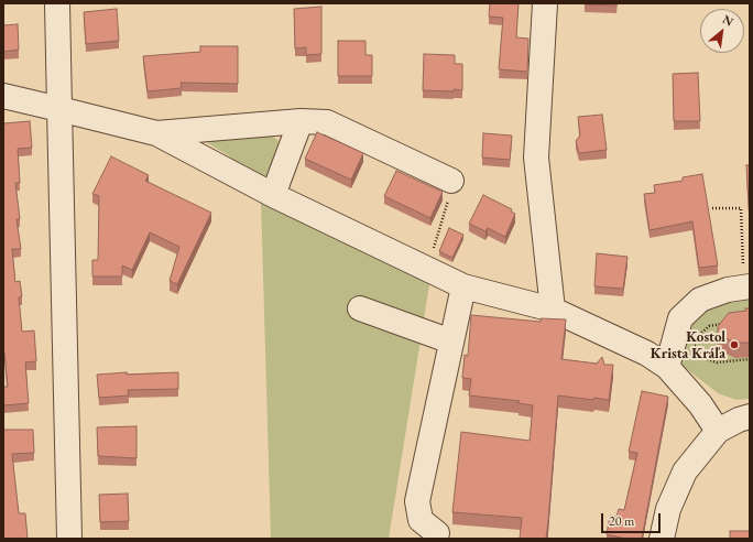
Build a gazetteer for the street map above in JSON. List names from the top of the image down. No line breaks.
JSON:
{"places":["Kostol Krista Kráľa"],"scale_bar":"20 m","north":"top right"}
